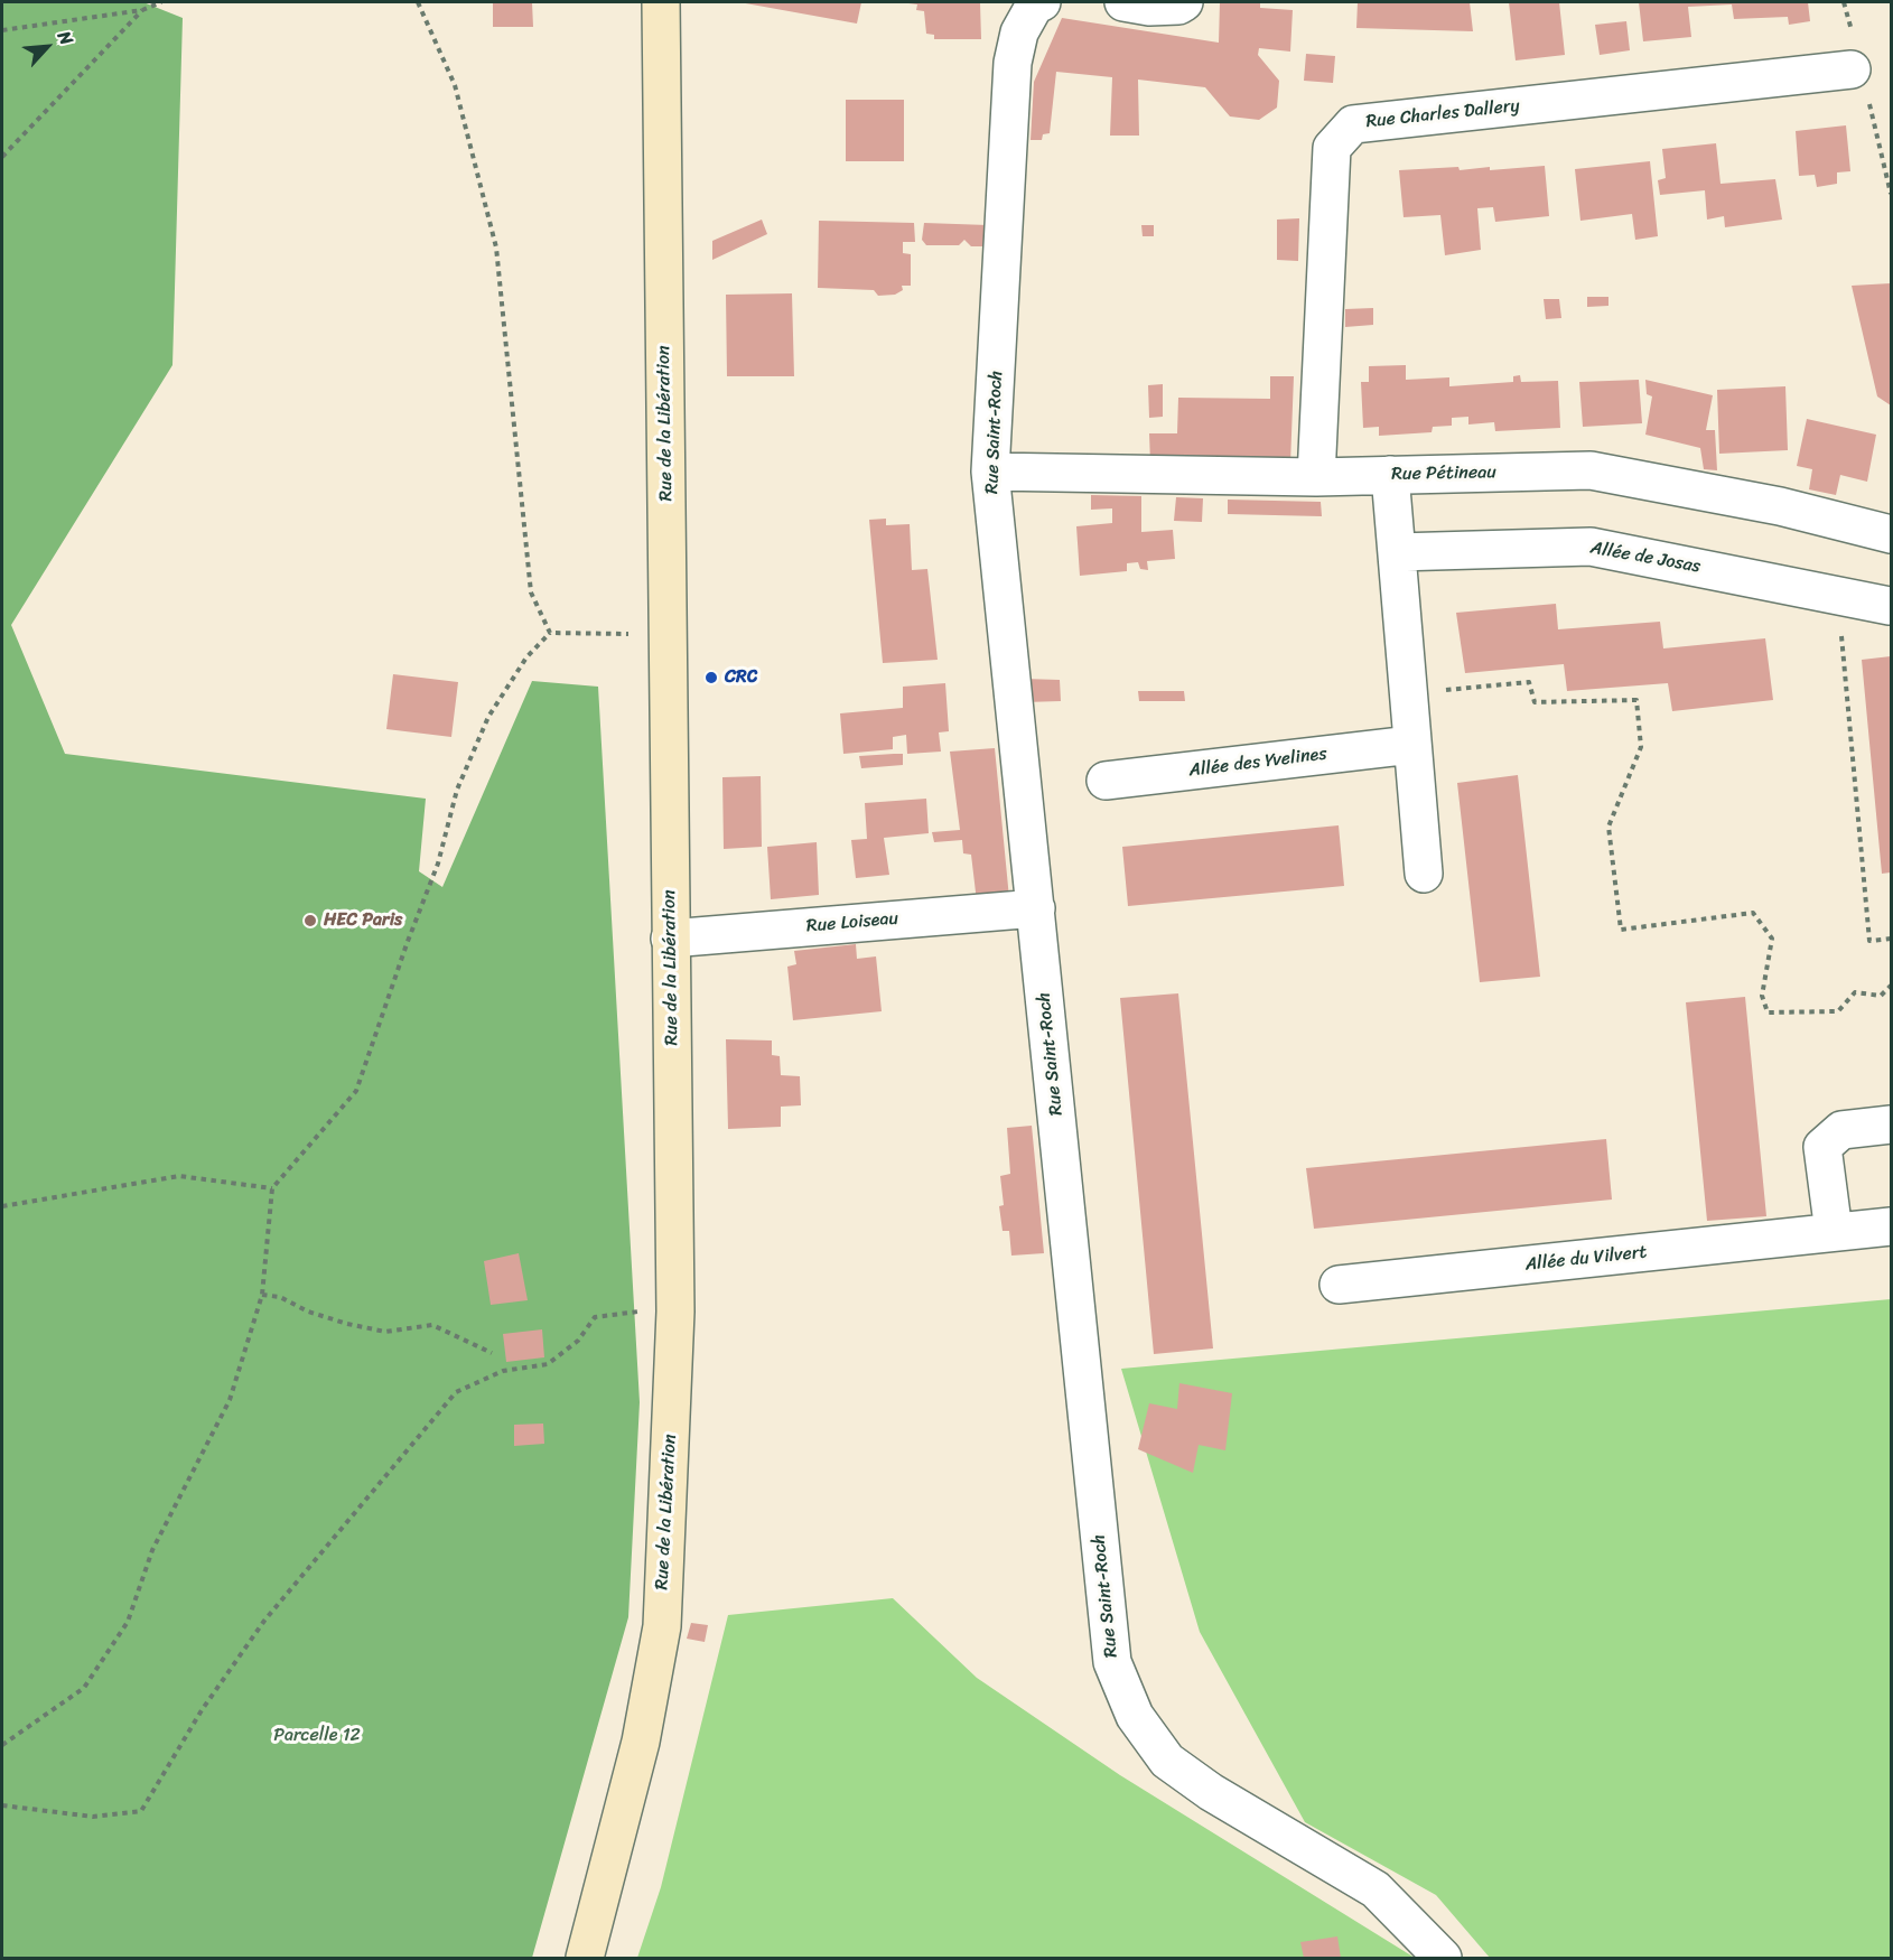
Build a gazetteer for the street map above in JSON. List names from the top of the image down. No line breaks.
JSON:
{"streets":{"main road":["Rue de la Libération"],"street":["Rue Charles Dallery","Rue Saint-Roch","Rue Pétineau","Allée de Josas","Allée des Yvelines","Rue Loiseau","Allée du Vilvert"]},"crossings":[["Rue Charles Dallery","Rue Pétineau"],["Rue de la Libération","Rue Loiseau"],["Rue Saint-Roch","Rue Pétineau"],["Rue Saint-Roch","Rue Loiseau"]],"parks":["Parcelle 12"],"places":["CRC","HEC Paris"],"north":"top right"}
